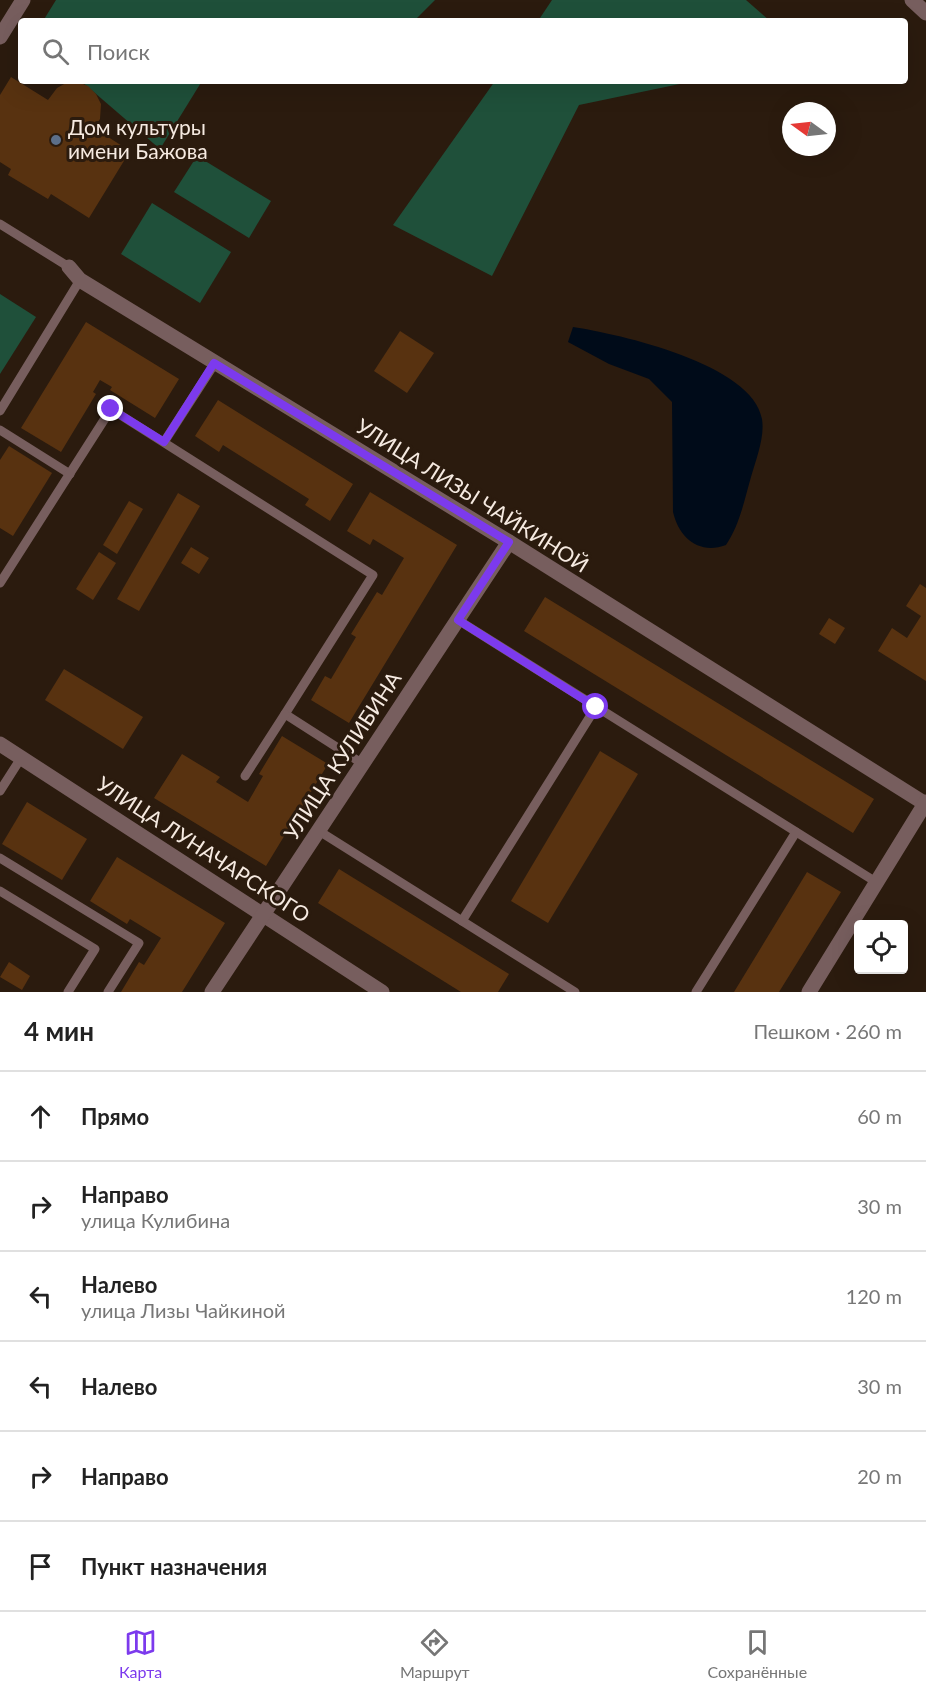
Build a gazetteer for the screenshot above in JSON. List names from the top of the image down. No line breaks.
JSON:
{"streets":{"street":["УЛИЦА ЛИЗЫ ЧАЙКИНОЙ","УЛИЦА КУЛИБИНА","УЛИЦА ЛУНАЧАРСКОГО"]},"crossings":[["УЛИЦА ЛИЗЫ ЧАЙКИНОЙ","УЛИЦА КУЛИБИНА"],["УЛИЦА КУЛИБИНА","УЛИЦА ЛУНАЧАРСКОГО"]],"places":["Дом культуры имени Бажова"],"north":"left","page":{"search":"Поиск","heading":["4 мин","Пешком · 260 m"],"list":[["Прямо","60 m"],["Направо","улица Кулибина","30 m"],["Налево","улица Лизы Чайкиной","120 m"],["Налево","30 m"],["Направо","20 m"],"Пункт назначения"],"nav":["Карта","Маршрут","Сохранённые"]}}
